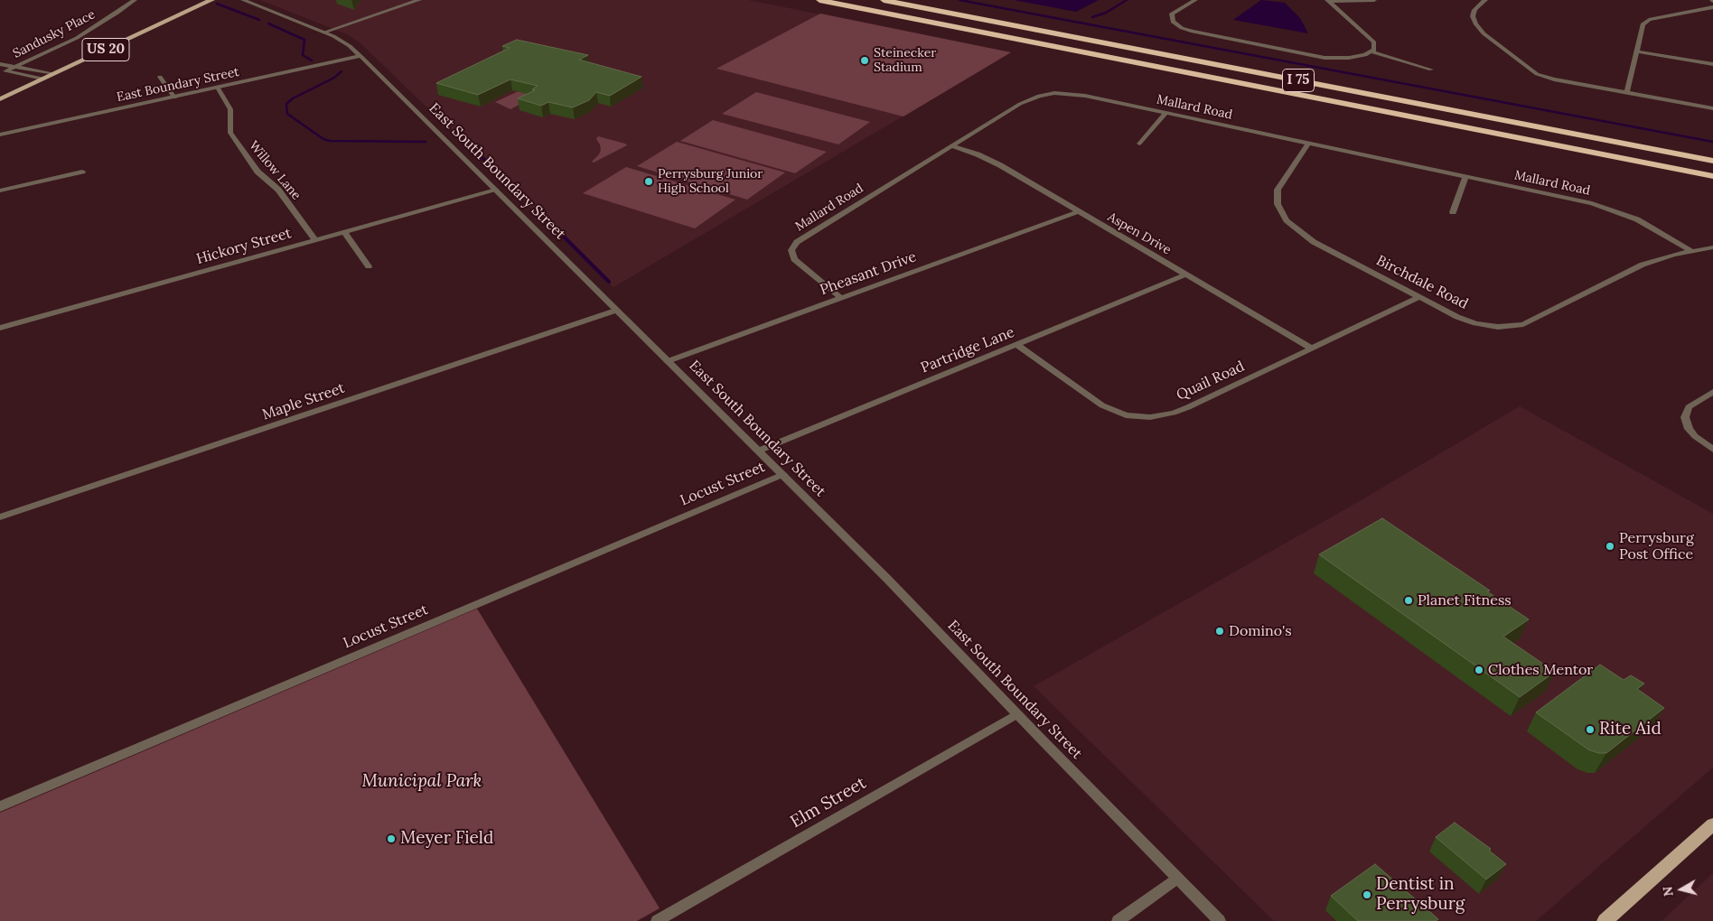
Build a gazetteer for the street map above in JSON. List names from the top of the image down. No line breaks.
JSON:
{"streets":{"highway":["I 75"],"main road":["US 20"],"street":["Sandusky Place","East Boundary Street","Mallard Road","Willow Lane","East South Boundary Street","Aspen Drive","Hickory Street","Pheasant Drive","Birchdale Road","Partridge Lane","Quail Road","Maple Street","Locust Street","Elm Street"]},"crossings":[["East Boundary Street","Willow Lane"],["East Boundary Street","East South Boundary Street"],["Mallard Road","Aspen Drive"],["Mallard Road","Pheasant Drive"],["Mallard Road","Birchdale Road"],["Willow Lane","Hickory Street"],["East South Boundary Street","Hickory Street"],["East South Boundary Street","Pheasant Drive"],["East South Boundary Street","Partridge Lane"],["East South Boundary Street","Maple Street"],["East South Boundary Street","Locust Street"],["East South Boundary Street","Elm Street"],["Aspen Drive","Pheasant Drive"],["Aspen Drive","Partridge Lane"],["Aspen Drive","Quail Road"],["Birchdale Road","Quail Road"],["Partridge Lane","Quail Road"]],"parks":["Municipal Park"],"places":["Steinecker Stadium","Perrysburg Junior High School","Perrysburg Post Office","Planet Fitness","Domino's","Clothes Mentor","Rite Aid","Meyer Field","Dentist in Perrysburg"],"north":"left"}
